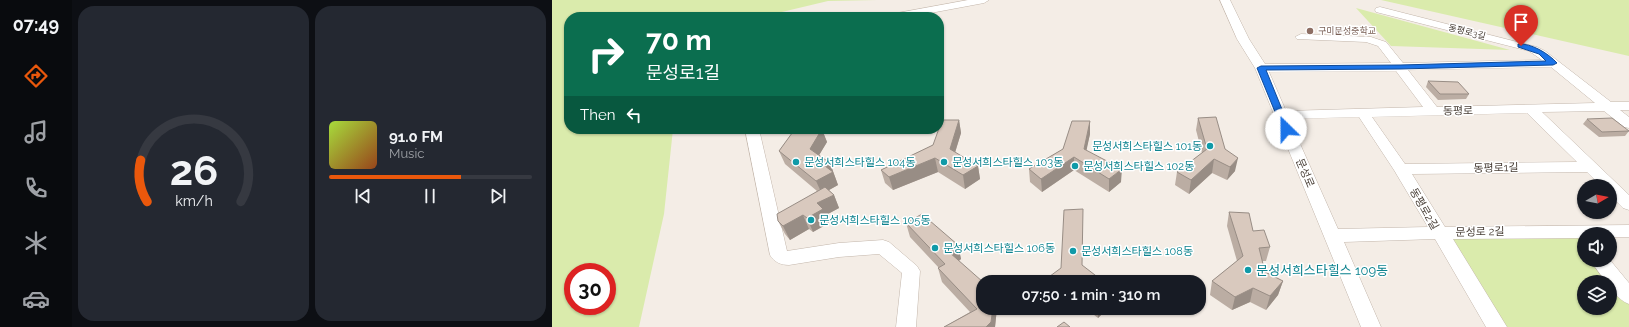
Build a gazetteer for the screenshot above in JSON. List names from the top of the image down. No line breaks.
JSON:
{"streets":{"street":["동평로3길","동평로","동평로1길","문성로","동평로2길","문성로 2길"]},"crossings":[["동평로3길","동평로"],["동평로","문성로"],["동평로","동평로2길"],["동평로1길","동평로2길"],["문성로","문성로 2길"],["동평로2길","문성로 2길"]],"places":["구미문성중학교","문성서희스타힐스 101동","문성서희스타힐스 104동","문성서희스타힐스 103동","문성서희스타힐스 102동","문성서희스타힐스 105동","문성서희스타힐스 106동","문성서희스타힐스 108동","문성서희스타힐스 109동"],"north":"right","page":{"tabs":"07:49","turn":["70 m","문성로1길"],"then":"Then","song":["91.0 FM","Music"],"limit":"30","trip":"07:50 · 1 min · 310 m","gauge":["26","km/h"]}}
